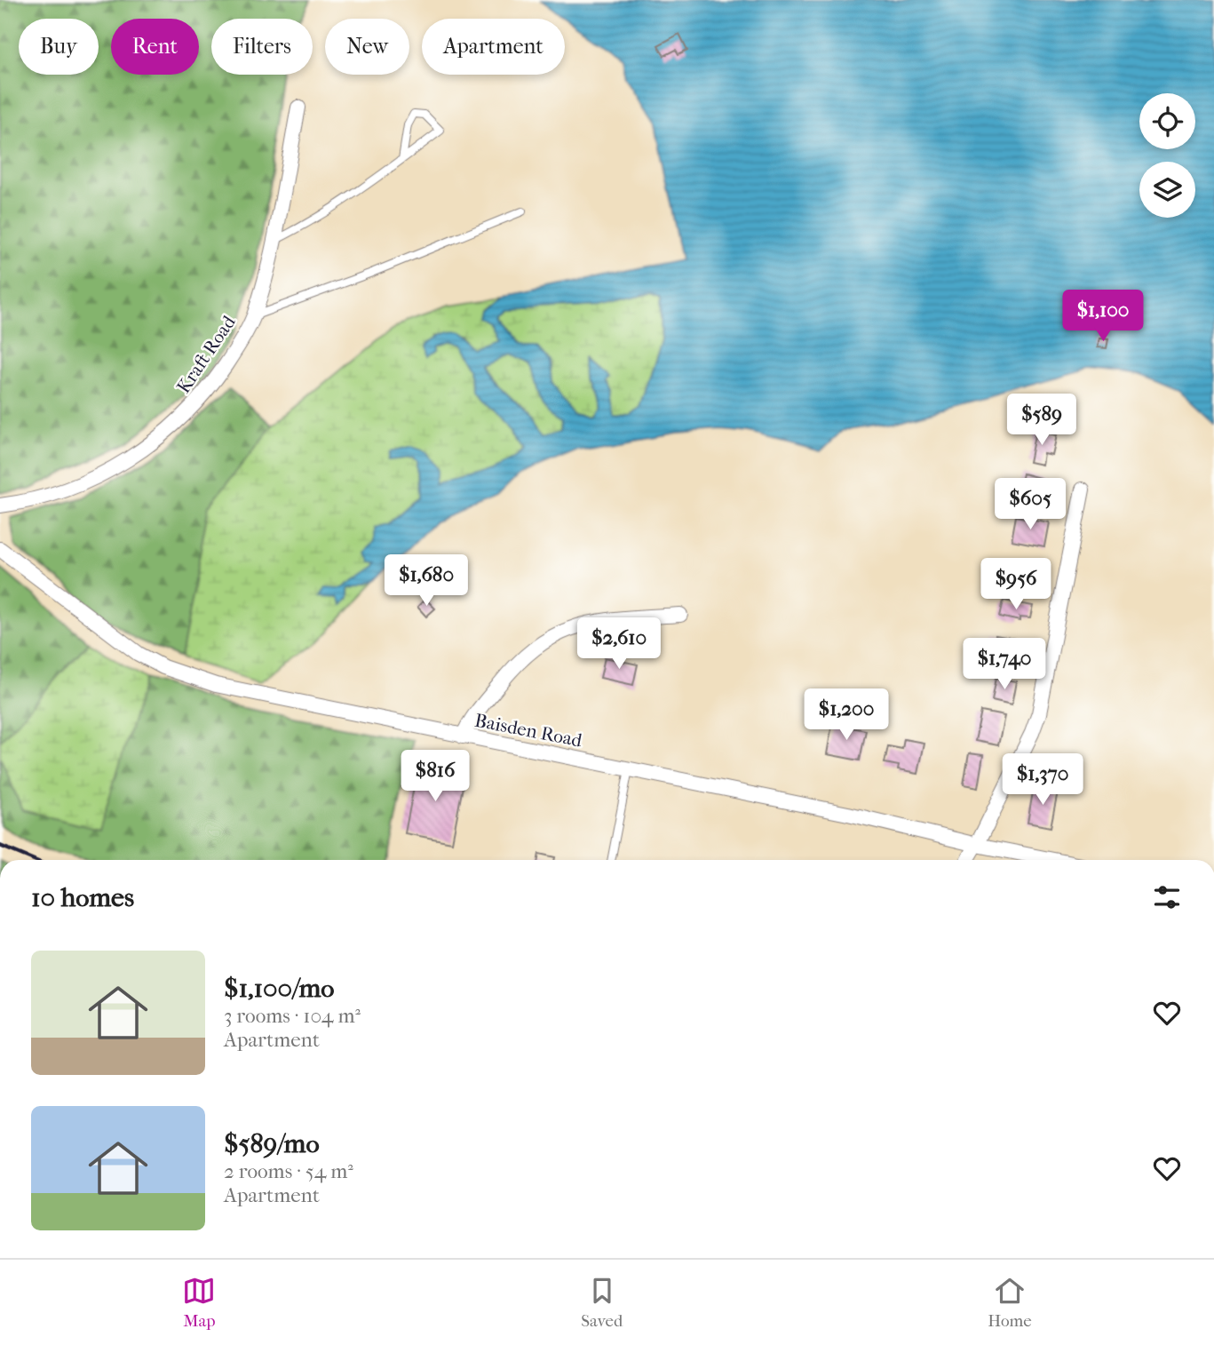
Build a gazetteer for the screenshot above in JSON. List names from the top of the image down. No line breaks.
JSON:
{"streets":{"street":["Kraft Road","Baisden Road"]},"page":{"chip":["Buy","Rent","Filters","New","Apartment"],"price":["$1,100","$589","$605","$1,680","$956","$2,610","$1,740","$1,200","$816","$1,370"],"heading":"10 homes","list":[{"name":"$1,100/mo","note":"3 rooms · 104 m² · Apartment"},{"name":"$589/mo","note":"2 rooms · 54 m² · Apartment"}],"tabs":["Map","Saved","Home"]}}
